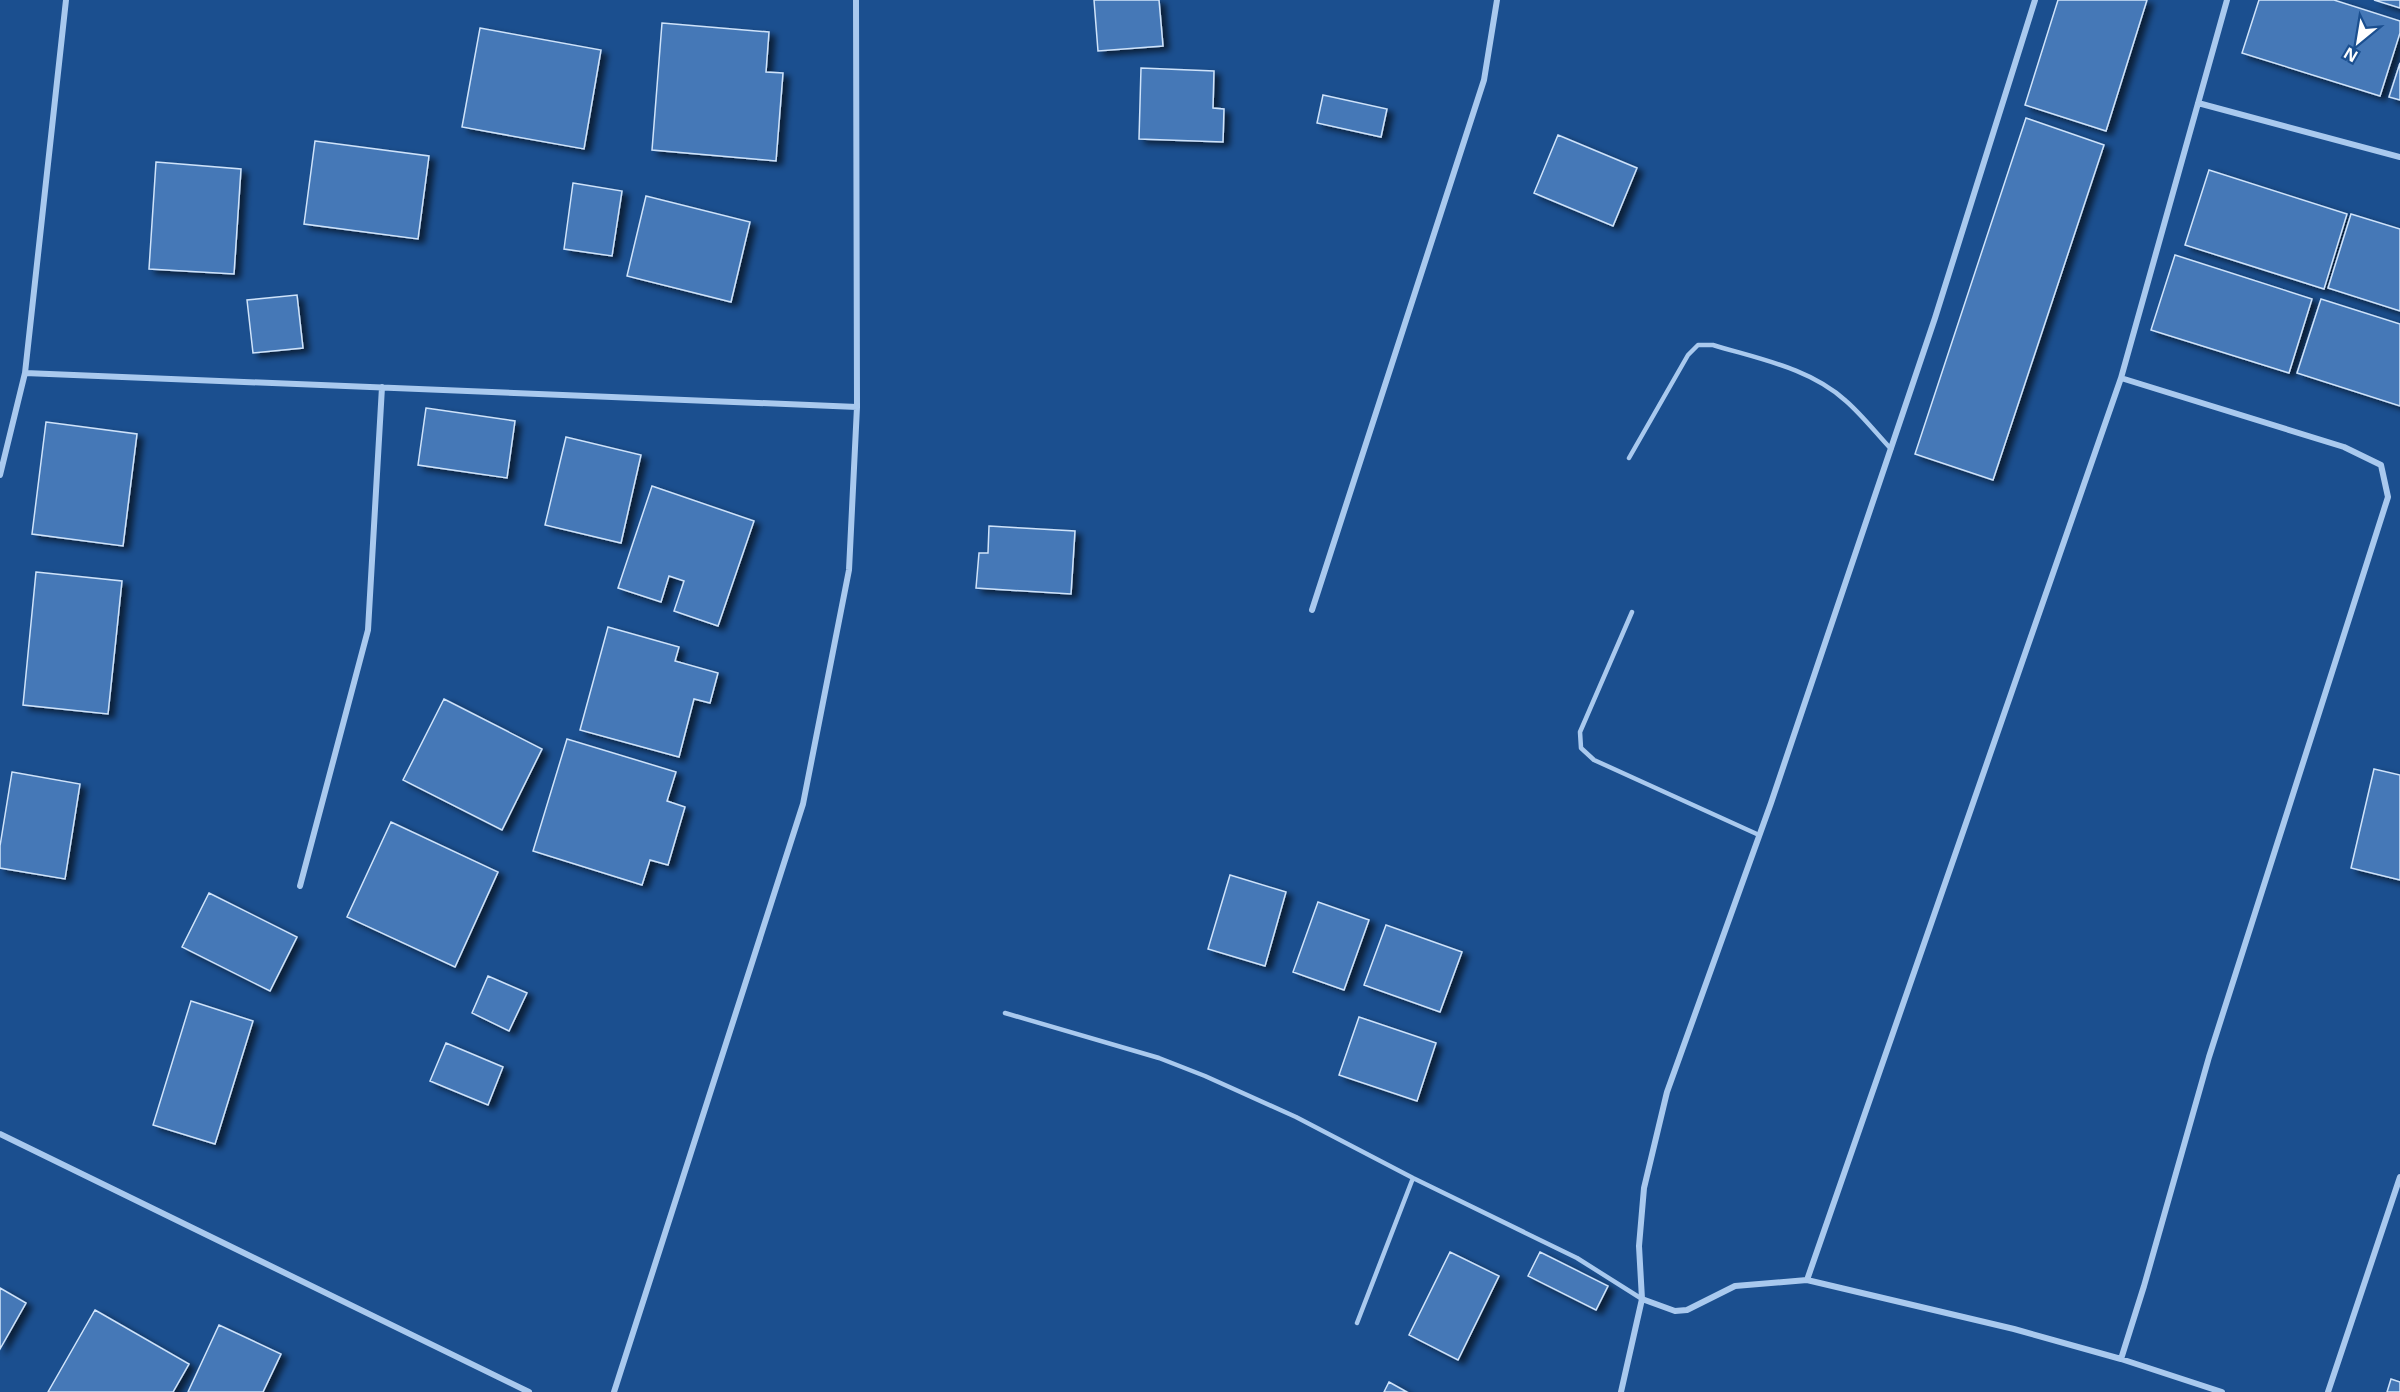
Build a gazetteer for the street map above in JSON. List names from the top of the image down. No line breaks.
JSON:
{"north":"bottom left"}
